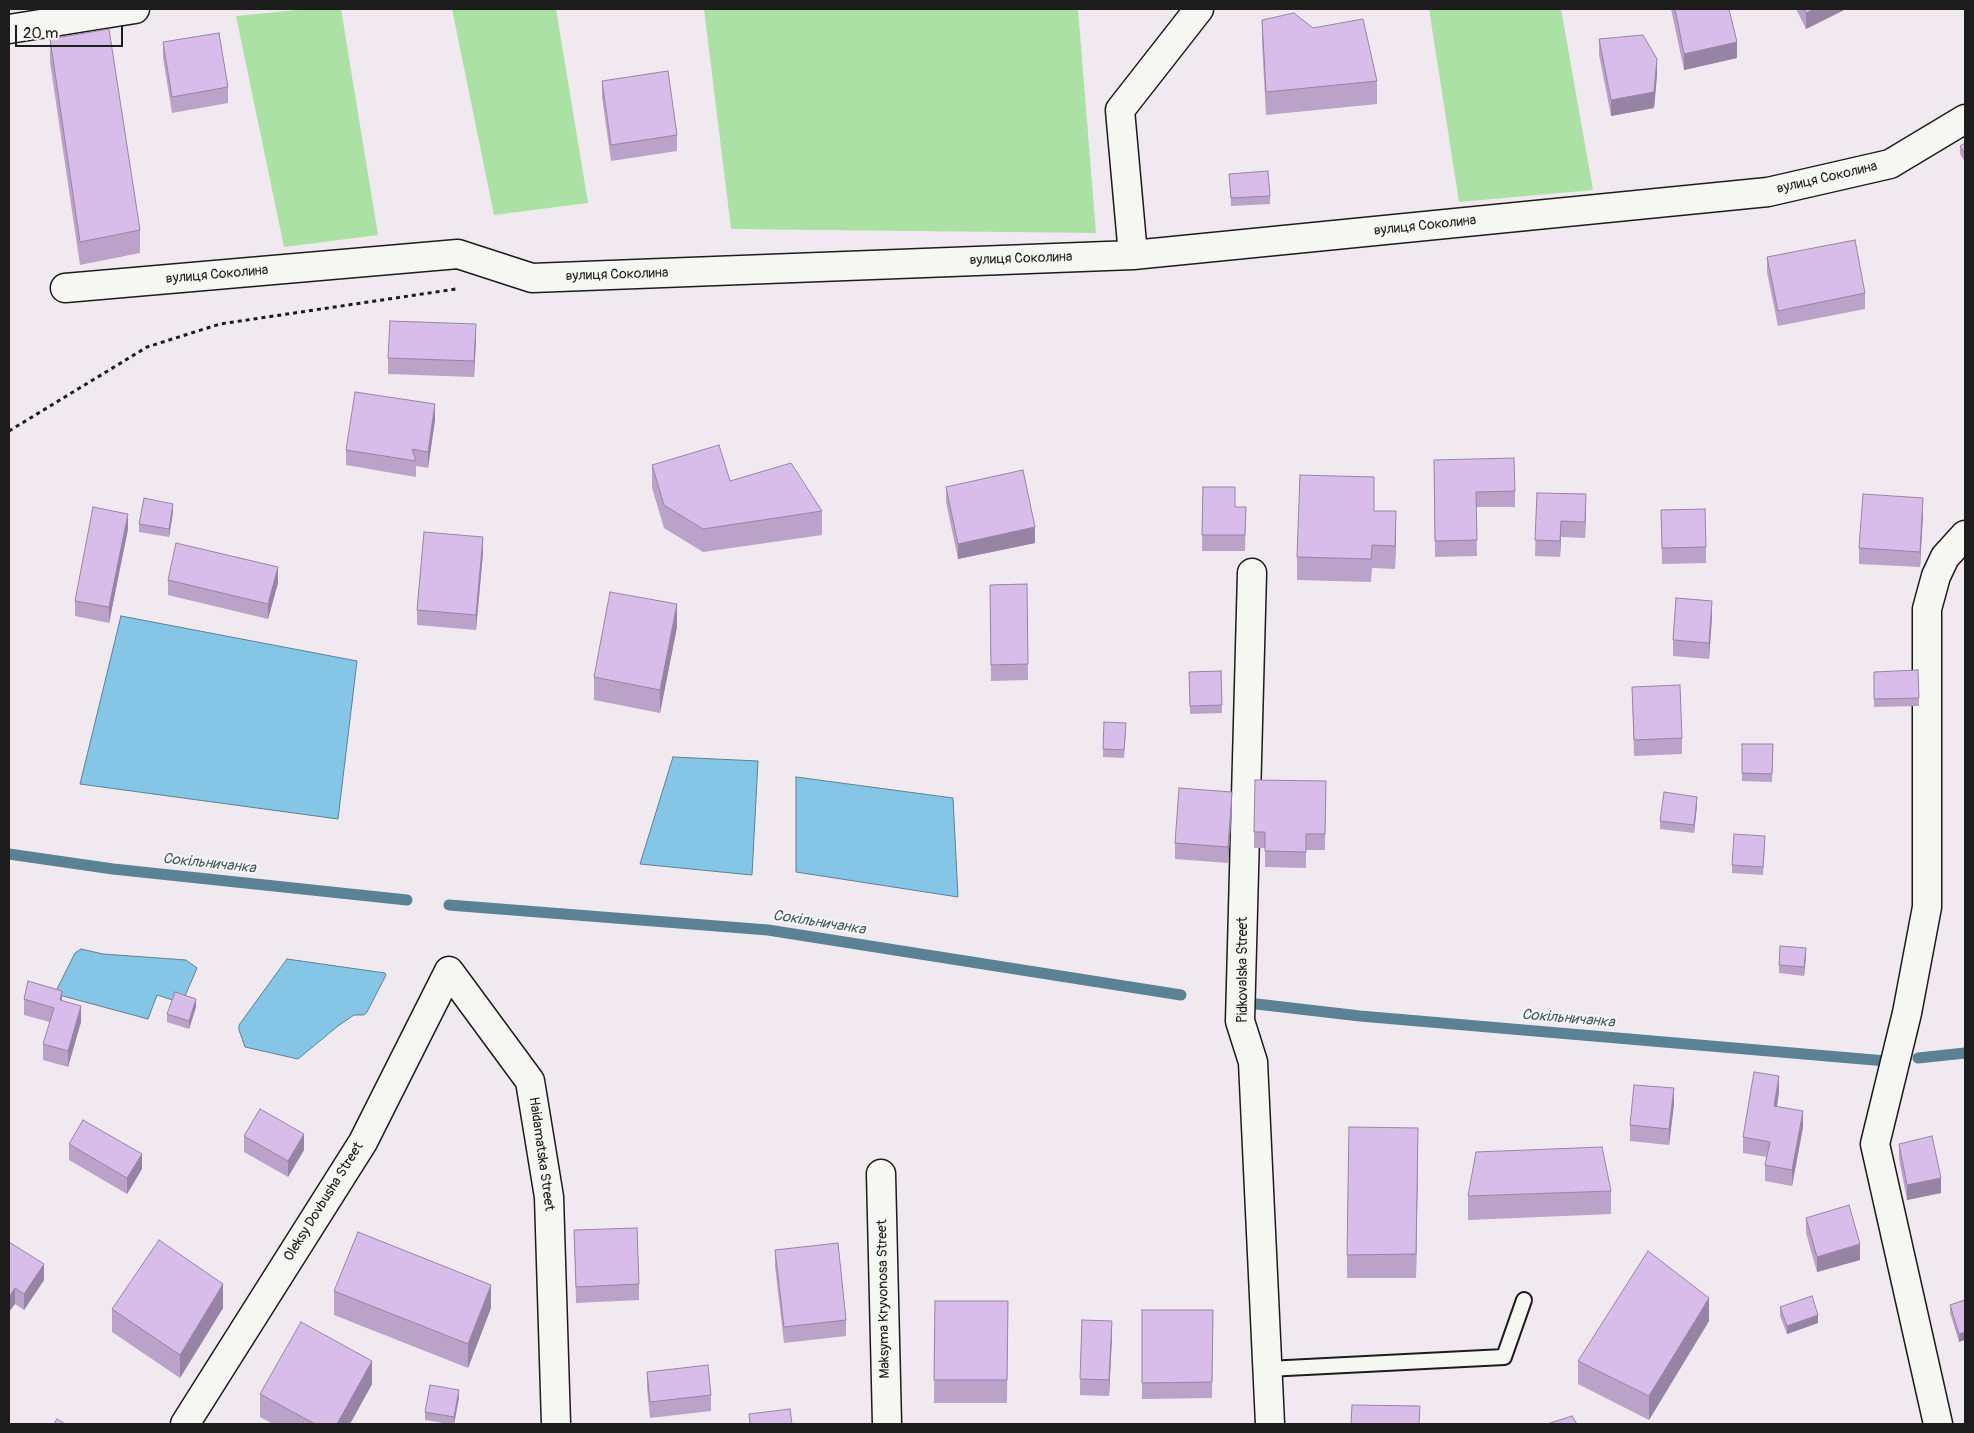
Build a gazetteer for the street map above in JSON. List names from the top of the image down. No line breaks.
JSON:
{"streets":{"street":["вулиця Соколина","Pidkovalska Street","Haidamatska Street","Oleksy Dovbusha Street","Maksyma Kryvonosa Street"]},"crossings":[["Haidamatska Street","Oleksy Dovbusha Street"]],"water":["Сокільничанка"],"scale_bar":"20 m"}
